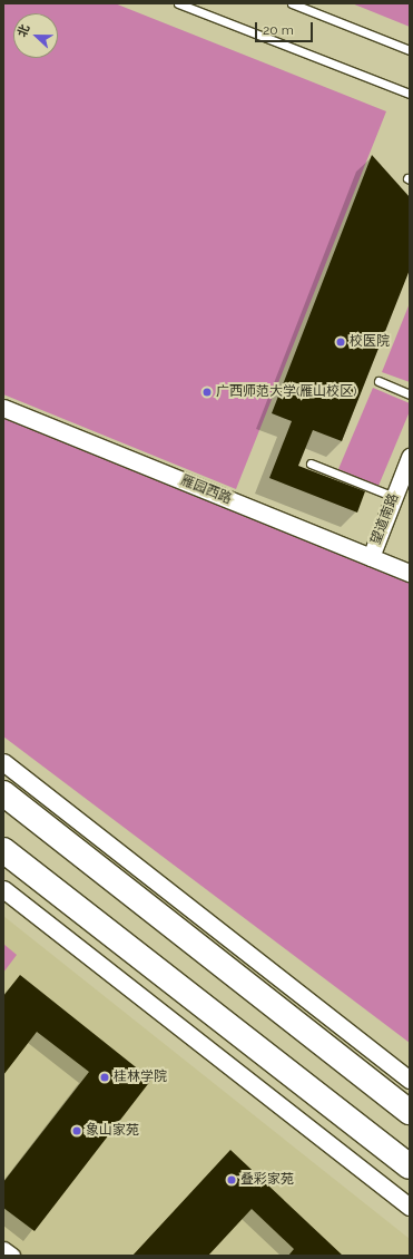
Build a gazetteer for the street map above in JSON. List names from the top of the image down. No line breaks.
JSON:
{"streets":{"street":["雁园西路","望道南路"]},"crossings":[["雁园西路","望道南路"]],"places":["校医院","广西师范大学(雁山校区)","桂林学院","象山家苑","叠彩家苑"],"scale_bar":"20 m","north":"left"}
